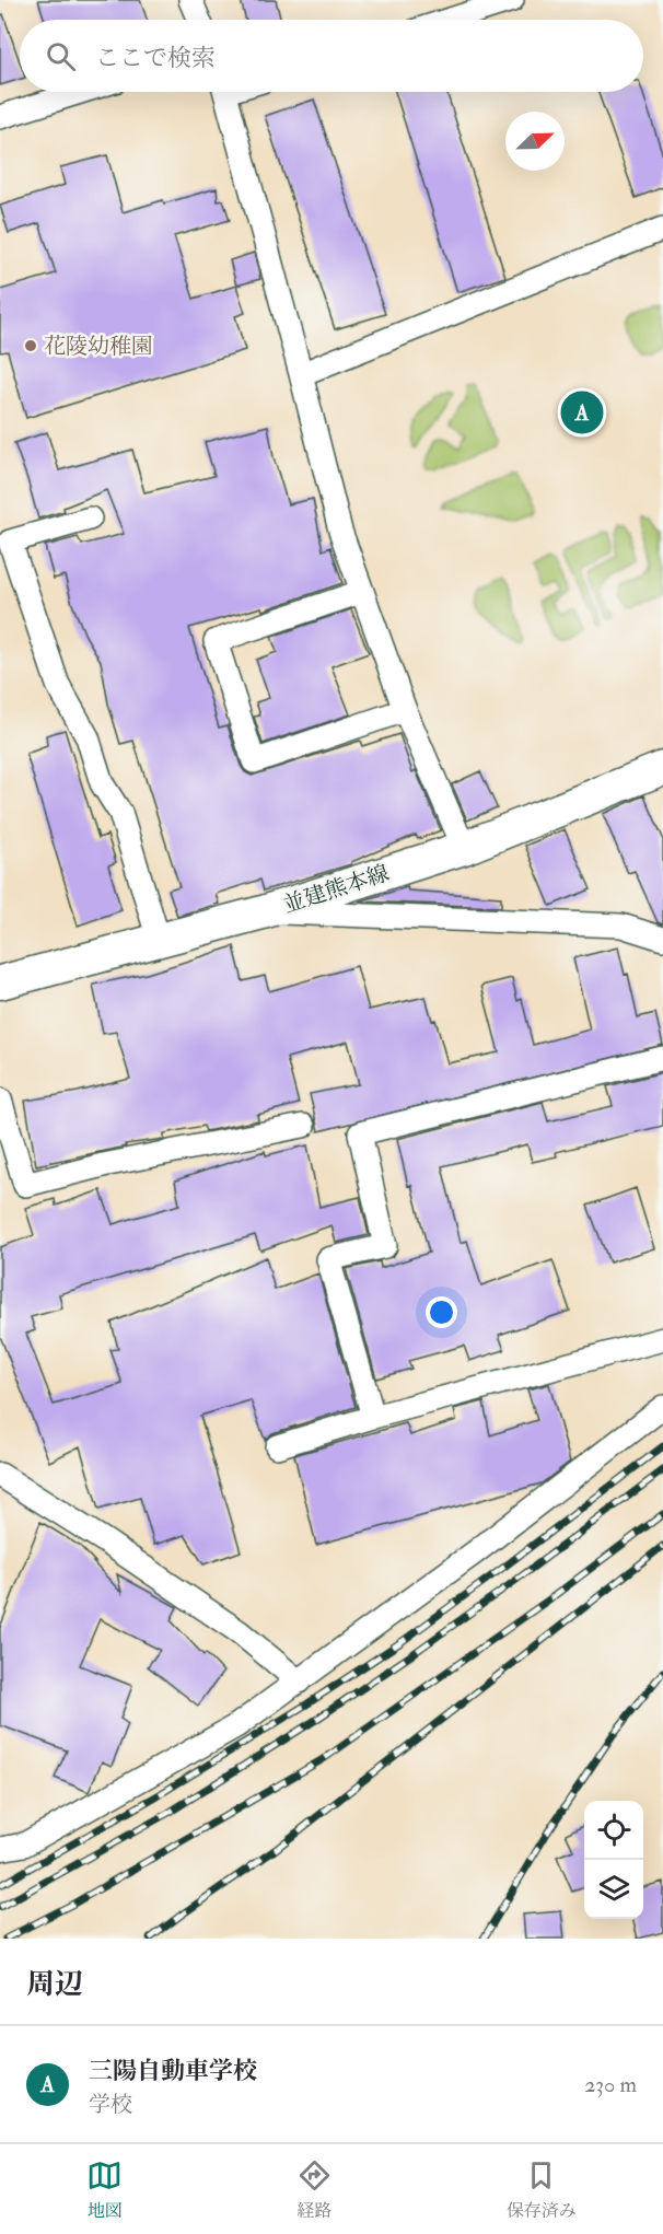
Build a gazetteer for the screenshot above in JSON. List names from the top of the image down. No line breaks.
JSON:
{"streets":{"main road":["並建熊本線"]},"places":["花陵幼稚園"],"north":"top right","page":{"search":"ここで検索","pins":"A","heading":"周辺","list":[{"mark":"A","name":"三陽自動車学校","note":"学校","value":"230 m"}],"nav":["地図","経路","保存済み"]}}
